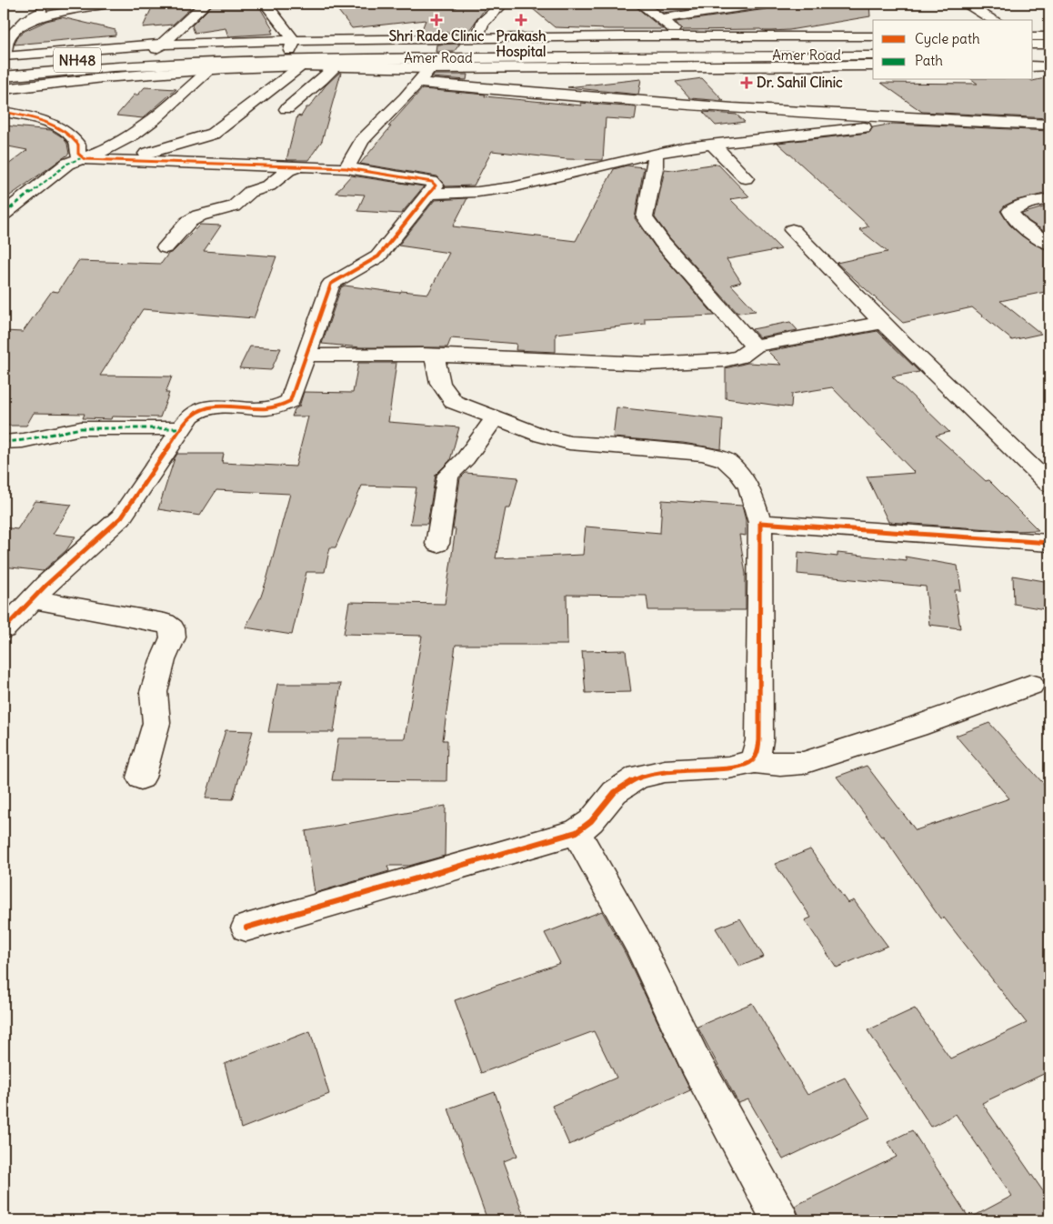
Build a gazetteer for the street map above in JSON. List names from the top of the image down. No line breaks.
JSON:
{"streets":{"main road":["Amer Road","NH48"]},"places":{"health":["Shri Rade Clinic","Prakash Hospital","Dr. Sahil Clinic"]},"legend":["Cycle path","Path"]}
